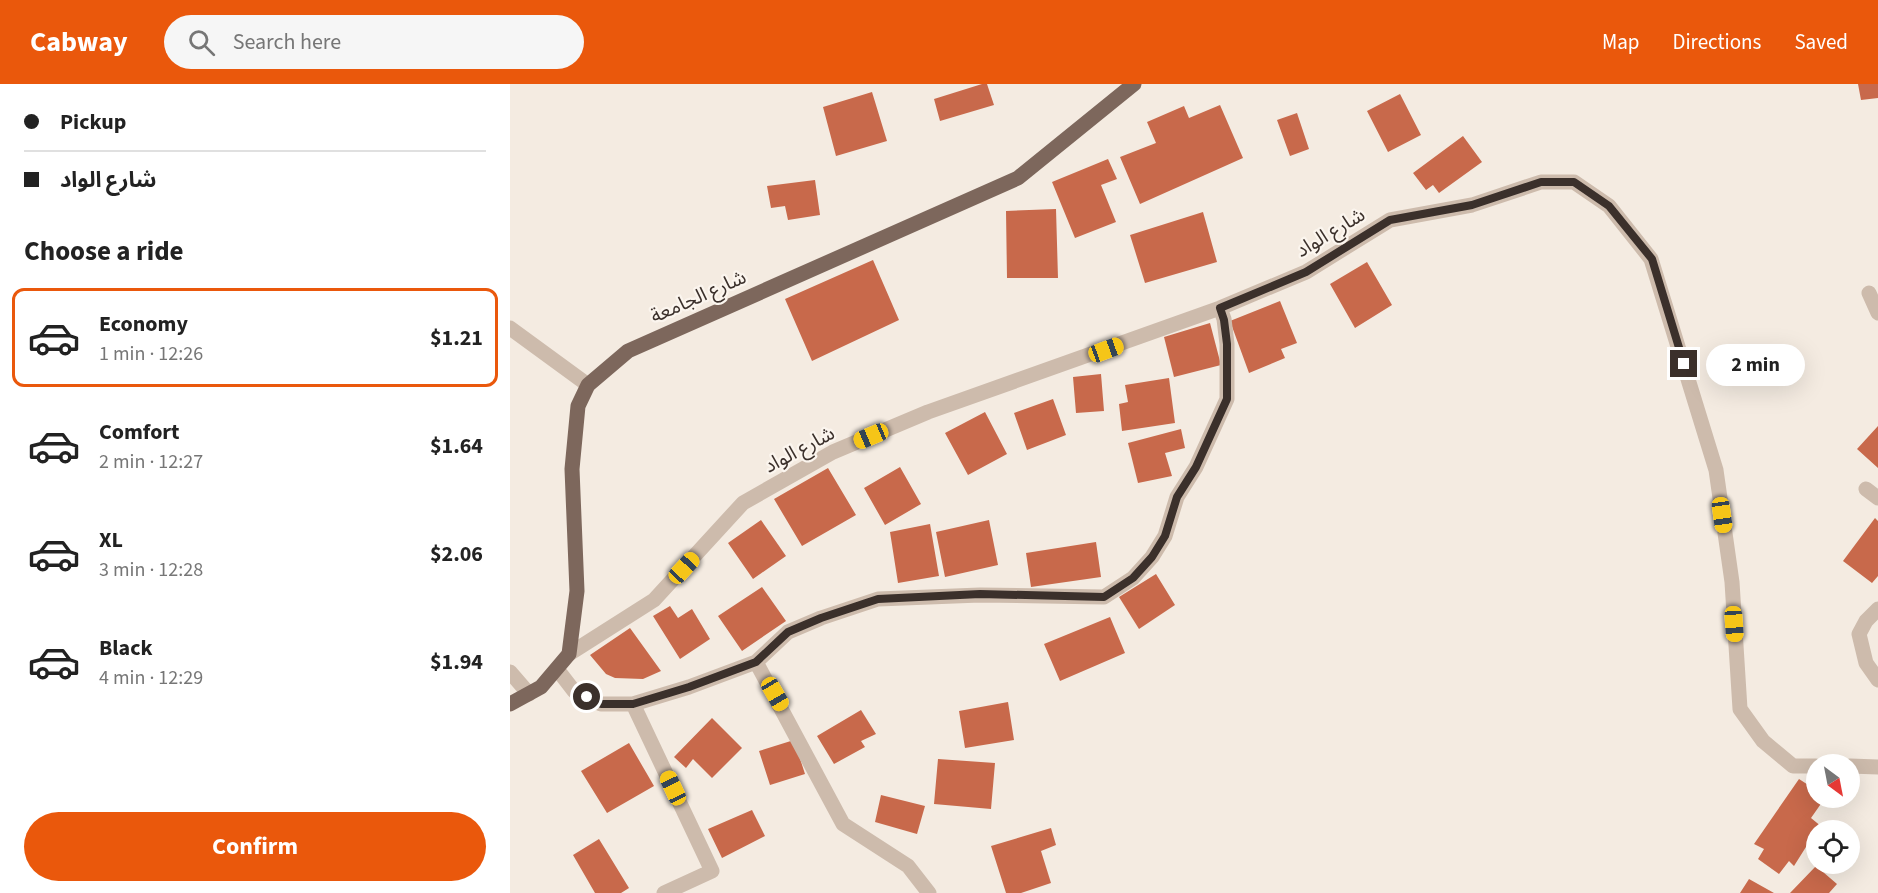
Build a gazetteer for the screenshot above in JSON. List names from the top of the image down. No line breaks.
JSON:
{"streets":{"main road":["شارع الجامعة"],"street":["شارع الواد"]},"crossings":[["شارع الواد","شارع الجامعة"]],"north":"bottom right","page":{"header":"Cabway","search":"Search here","nav":["Map","Directions","Saved"],"banner":["Pickup","شارع الواد"],"heading":"Choose a ride","list":[{"name":"Economy","note":"1 min · 12:26","value":"$1.21"},{"name":"Comfort","note":"2 min · 12:27","value":"$1.64"},{"name":"XL","note":"3 min · 12:28","value":"$2.06"},{"name":"Black","note":"4 min · 12:29","value":"$1.94"}],"bubble":"2 min","buttons":"Confirm"}}
